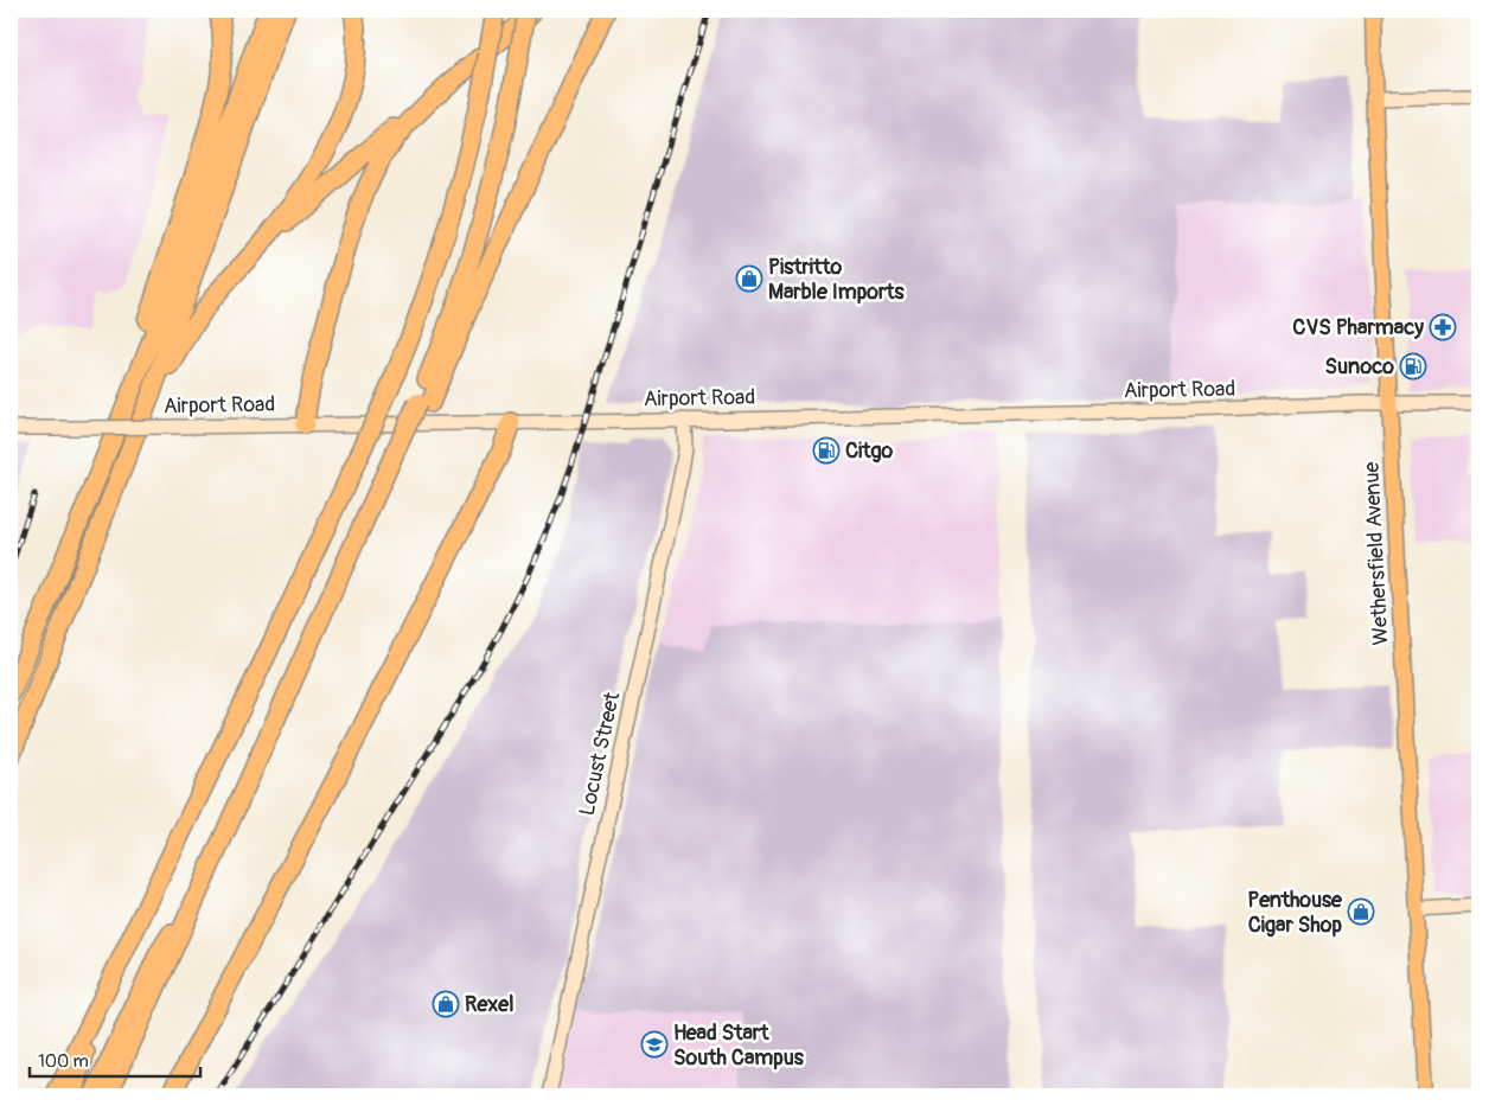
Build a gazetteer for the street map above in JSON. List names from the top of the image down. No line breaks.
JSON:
{"streets":{"main road":["Airport Road","Wethersfield Avenue","Locust Street"]},"crossings":[["Airport Road","Wethersfield Avenue"],["Airport Road","Locust Street"]],"places":{"shop":["Pistritto Marble Imports","Penthouse Cigar Shop","Rexel"],"pharmacy":["CVS Pharmacy"],"fuel station":["Sunoco","Citgo"],"school or university":["Head Start South Campus"]},"scale_bar":"100 m"}
